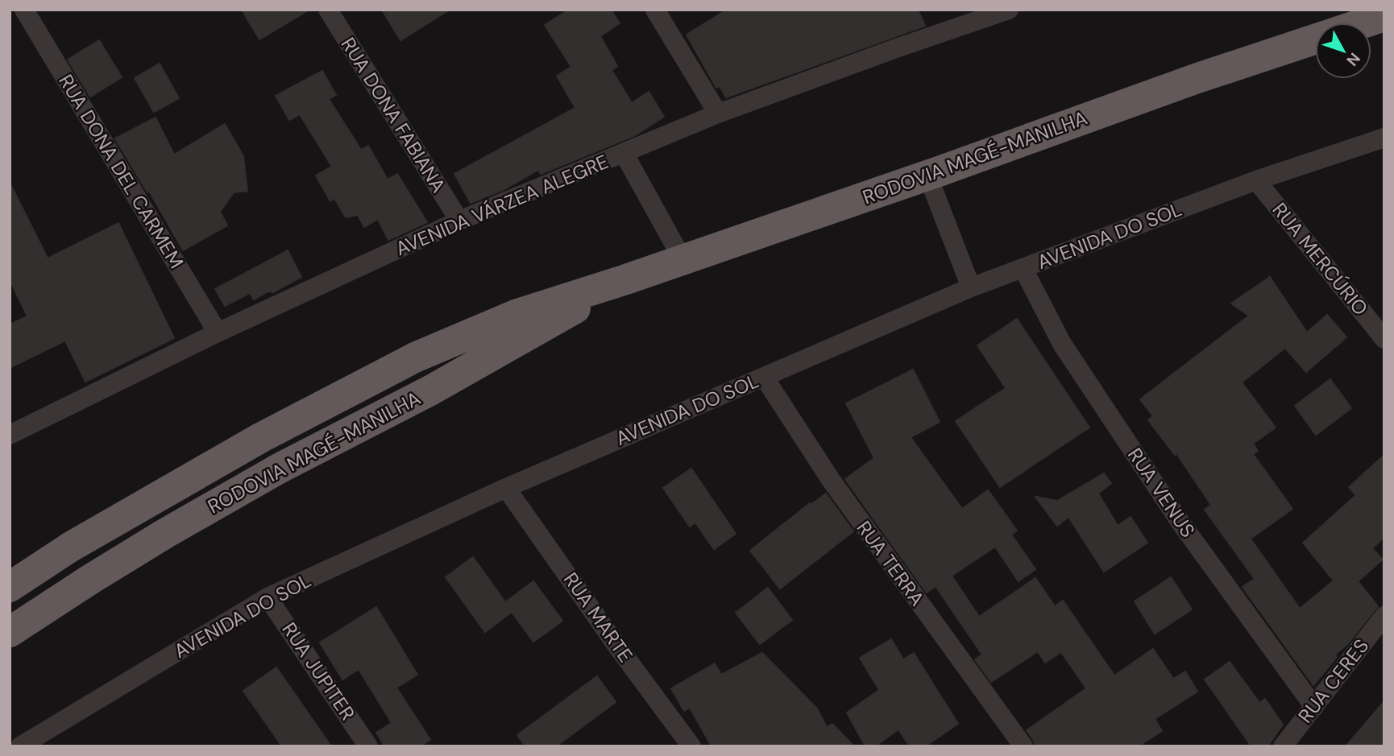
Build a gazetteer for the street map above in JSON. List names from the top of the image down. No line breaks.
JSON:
{"streets":{"highway":["RODOVIA MAGÉ-MANILHA"],"street":["RUA DONA FABIANA","RUA DONA DEL CARMEM","AVENIDA VÁRZEA ALEGRE","AVENIDA DO SOL","RUA MERCÚRIO","RUA VENUS","RUA TERRA","RUA MARTE","RUA JUPITER","RUA CERES"]},"crossings":[["RUA DONA FABIANA","AVENIDA VÁRZEA ALEGRE"],["RUA DONA DEL CARMEM","AVENIDA VÁRZEA ALEGRE"],["AVENIDA DO SOL","RUA MERCÚRIO"],["AVENIDA DO SOL","RUA VENUS"],["AVENIDA DO SOL","RUA TERRA"],["AVENIDA DO SOL","RUA MARTE"],["AVENIDA DO SOL","RUA JUPITER"],["RUA VENUS","RUA CERES"]],"north":"bottom right"}
